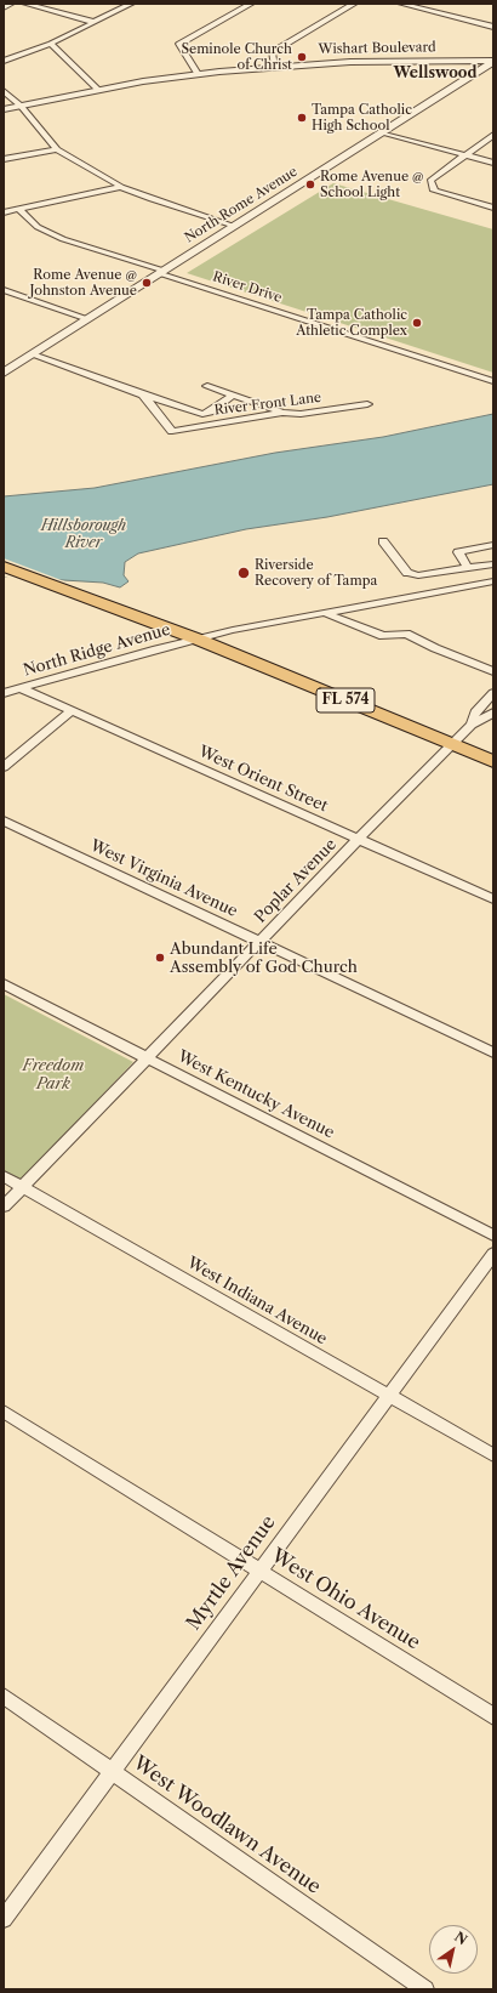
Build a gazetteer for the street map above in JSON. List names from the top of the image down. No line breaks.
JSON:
{"streets":{"main road":["FL 574"],"street":["Wishart Boulevard","North Rome Avenue","River Drive","River Front Lane","North Ridge Avenue","West Orient Street","West Virginia Avenue","Poplar Avenue","West Kentucky Avenue","West Indiana Avenue","Myrtle Avenue","West Ohio Avenue","West Woodlawn Avenue"]},"crossings":[["Wishart Boulevard","North Rome Avenue"],["North Rome Avenue","River Drive"],["North Ridge Avenue","FL 574"],["North Ridge Avenue","West Orient Street"],["FL 574","Poplar Avenue"],["West Orient Street","Poplar Avenue"],["West Virginia Avenue","Poplar Avenue"],["Poplar Avenue","West Kentucky Avenue"],["Poplar Avenue","West Indiana Avenue"],["West Indiana Avenue","Myrtle Avenue"],["Myrtle Avenue","West Ohio Avenue"],["Myrtle Avenue","West Woodlawn Avenue"]],"districts":["Wellswood"],"water":["Hillsborough River"],"parks":["Freedom Park"],"places":["Seminole Church of Christ","Tampa Catholic High School","Rome Avenue @ School Light","Rome Avenue @ Johnston Avenue","Tampa Catholic Athletic Complex","Riverside Recovery of Tampa","Abundant Life Assembly of God Church"],"north":"top right"}
